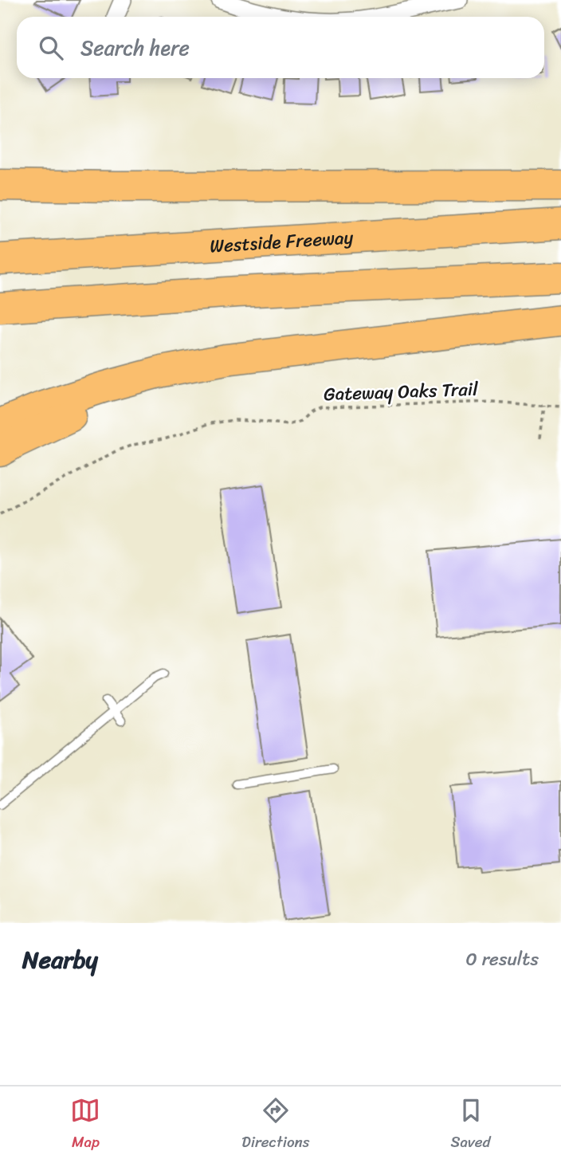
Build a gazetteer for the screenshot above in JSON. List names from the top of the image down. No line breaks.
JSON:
{"streets":{"highway":["Westside Freeway"],"path":["Gateway Oaks Trail"]},"page":{"search":"Search here","heading":["Nearby","0 results"],"nav":["Map","Directions","Saved"]}}
